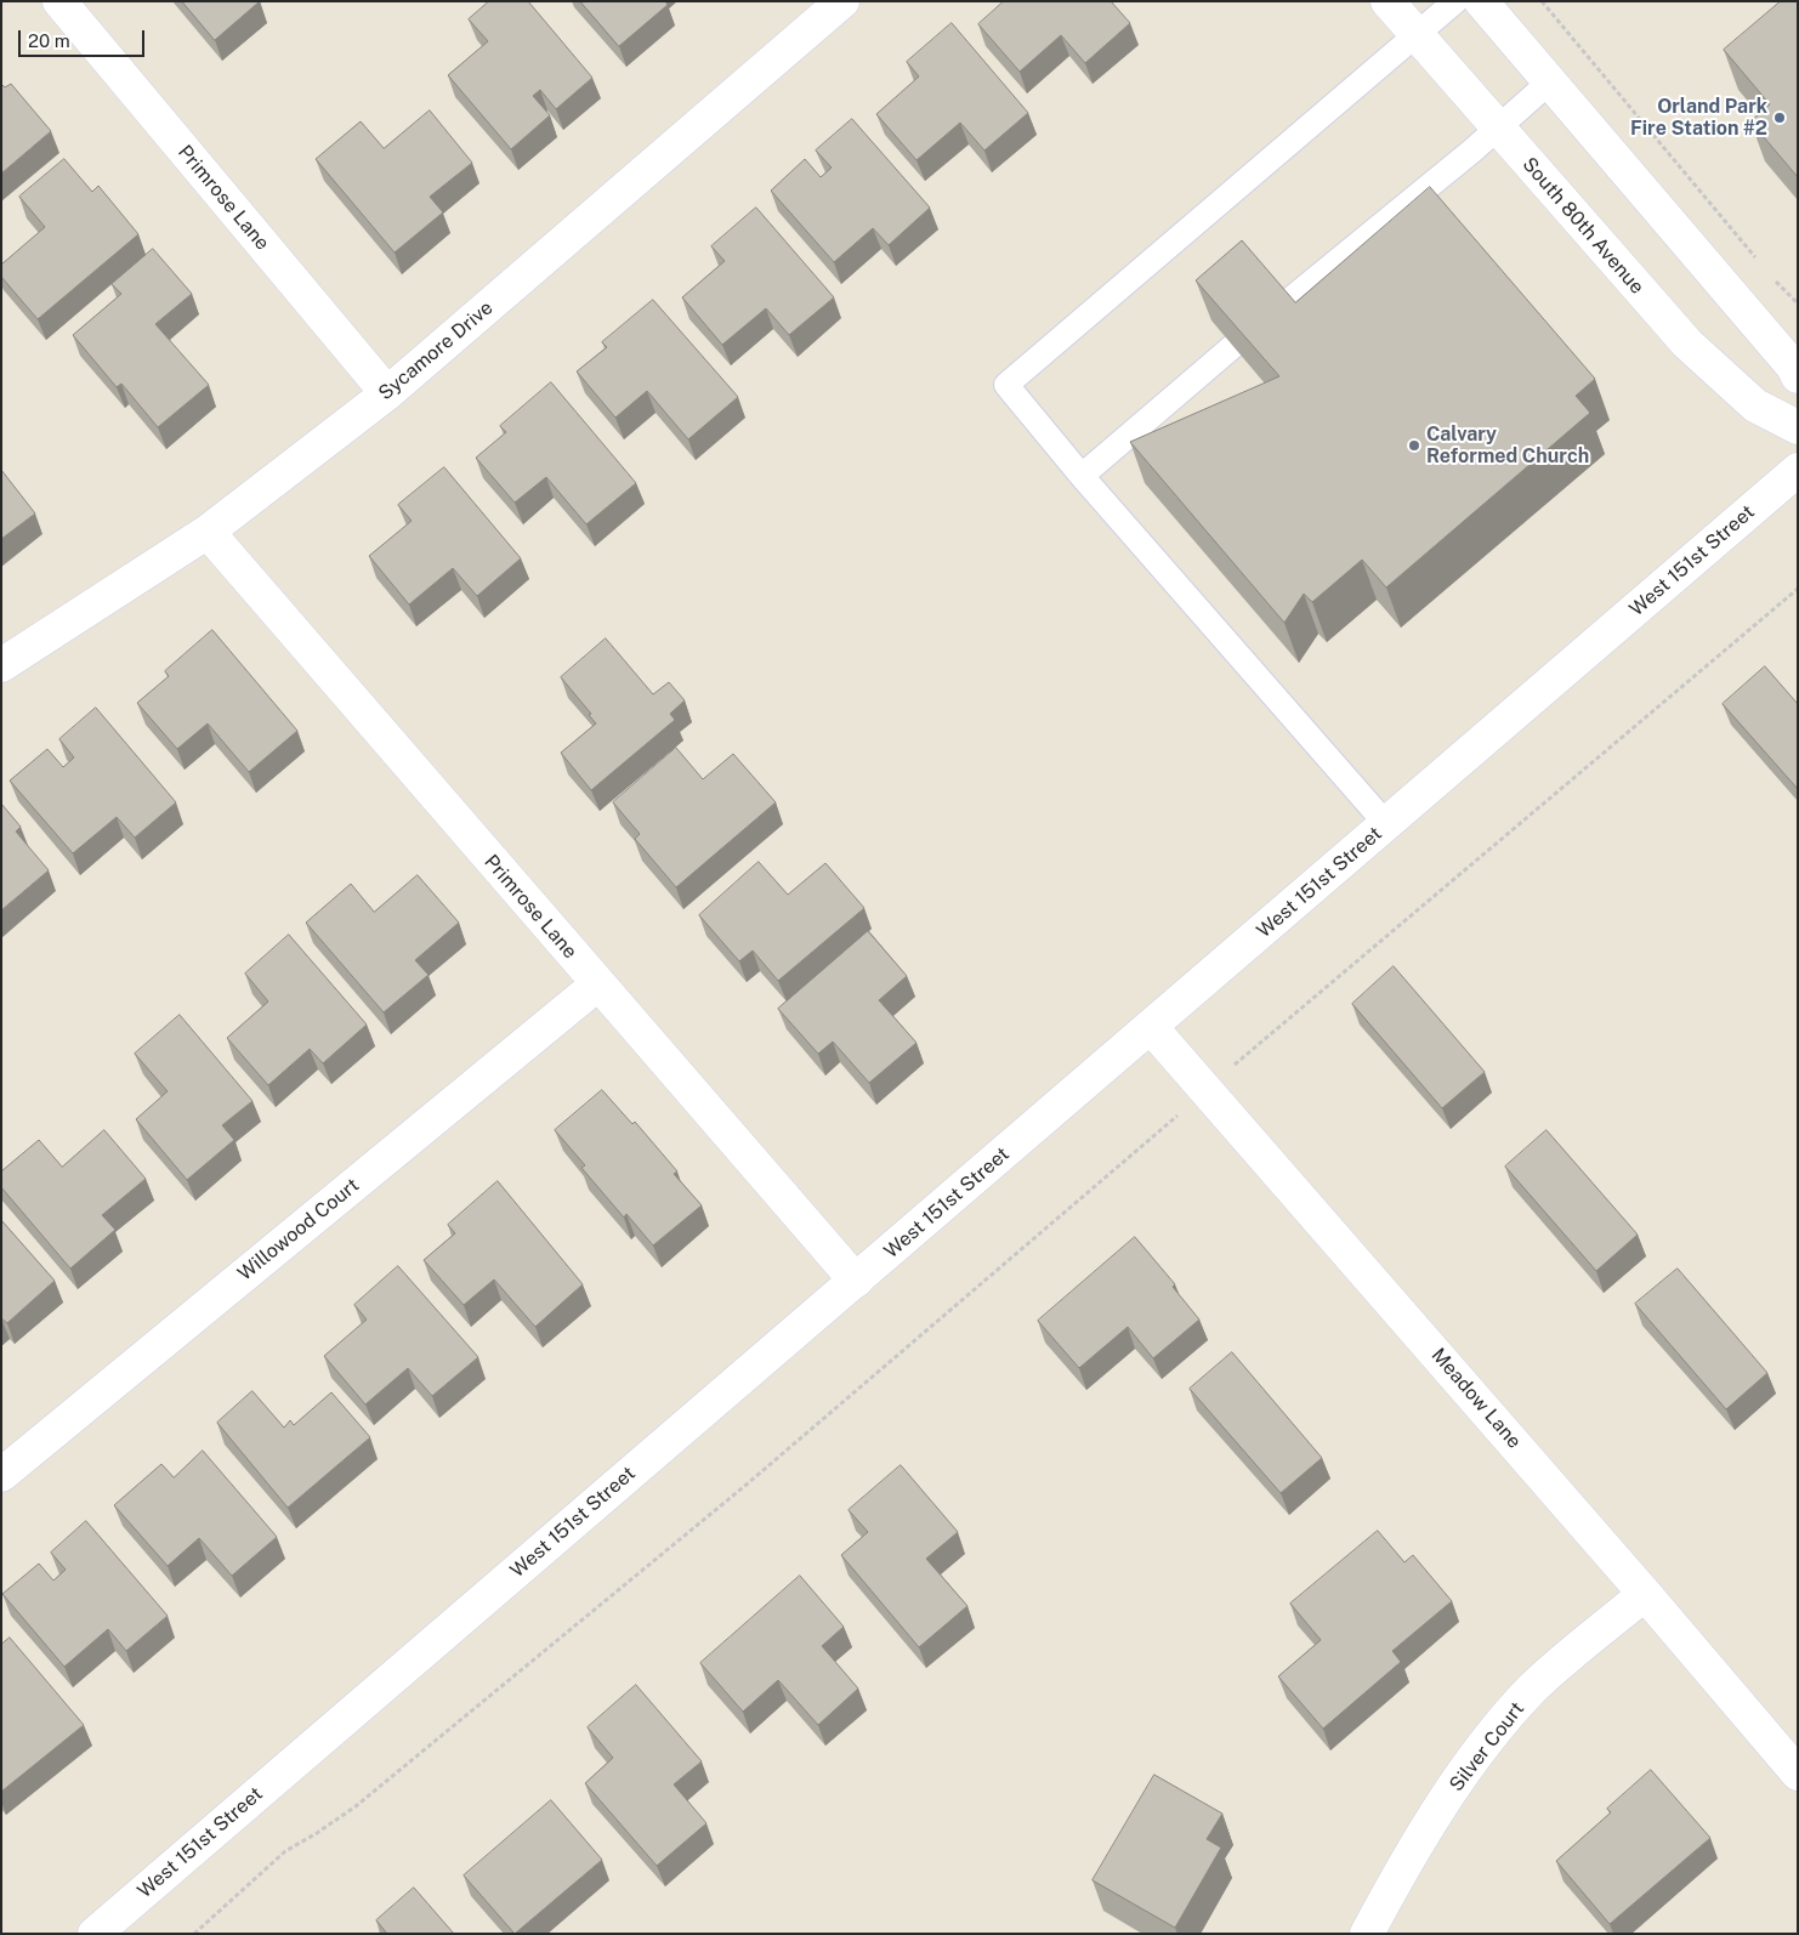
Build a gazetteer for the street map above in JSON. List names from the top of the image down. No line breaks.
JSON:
{"streets":{"street":["Primrose Lane","South 80th Avenue","Sycamore Drive","West 151st Street","Willowood Court","Meadow Lane","Silver Court"]},"crossings":[["Primrose Lane","Sycamore Drive"],["Primrose Lane","West 151st Street"],["Primrose Lane","Willowood Court"],["West 151st Street","Meadow Lane"],["Meadow Lane","Silver Court"]],"places":["Orland Park Fire Station #2","Calvary Reformed Church"],"scale_bar":"20 m"}
